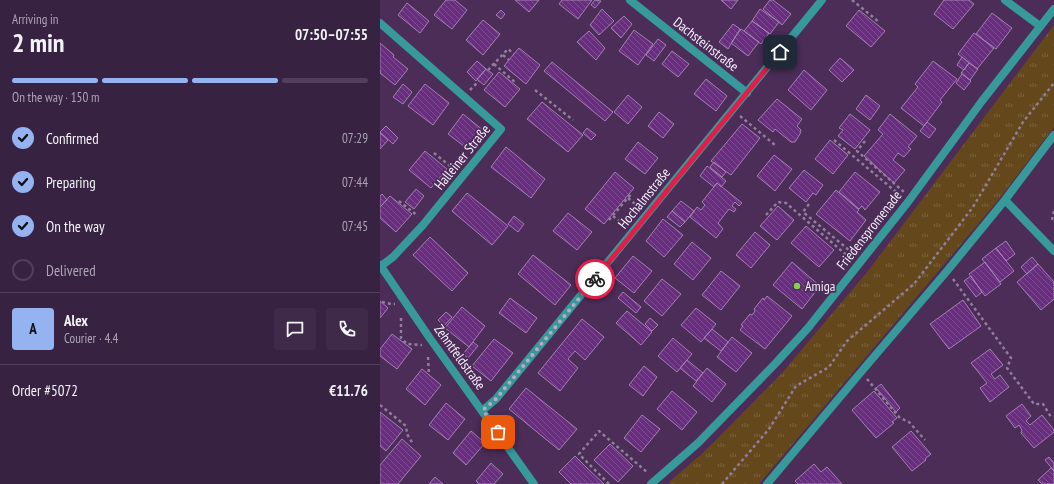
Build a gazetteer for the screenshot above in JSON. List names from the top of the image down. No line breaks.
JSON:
{"streets":{"street":["Dachsteinstraße","Halleiner Straße","Hochalmstraße","Friedenspromenade","Zehntfeldstraße"]},"crossings":[["Dachsteinstraße","Hochalmstraße"],["Halleiner Straße","Zehntfeldstraße"],["Hochalmstraße","Zehntfeldstraße"]],"places":["Amiga"],"page":{"heading":["2 min","Arriving in","07:50–07:55"],"panel":["Alex","Courier · 4.4","Order #5072","€11.76"],"bar":"On the way · 150 m","list":[["Confirmed","07:29"],["Preparing","07:44"],["On the way","07:45"],"Delivered"],"round":"A"}}
